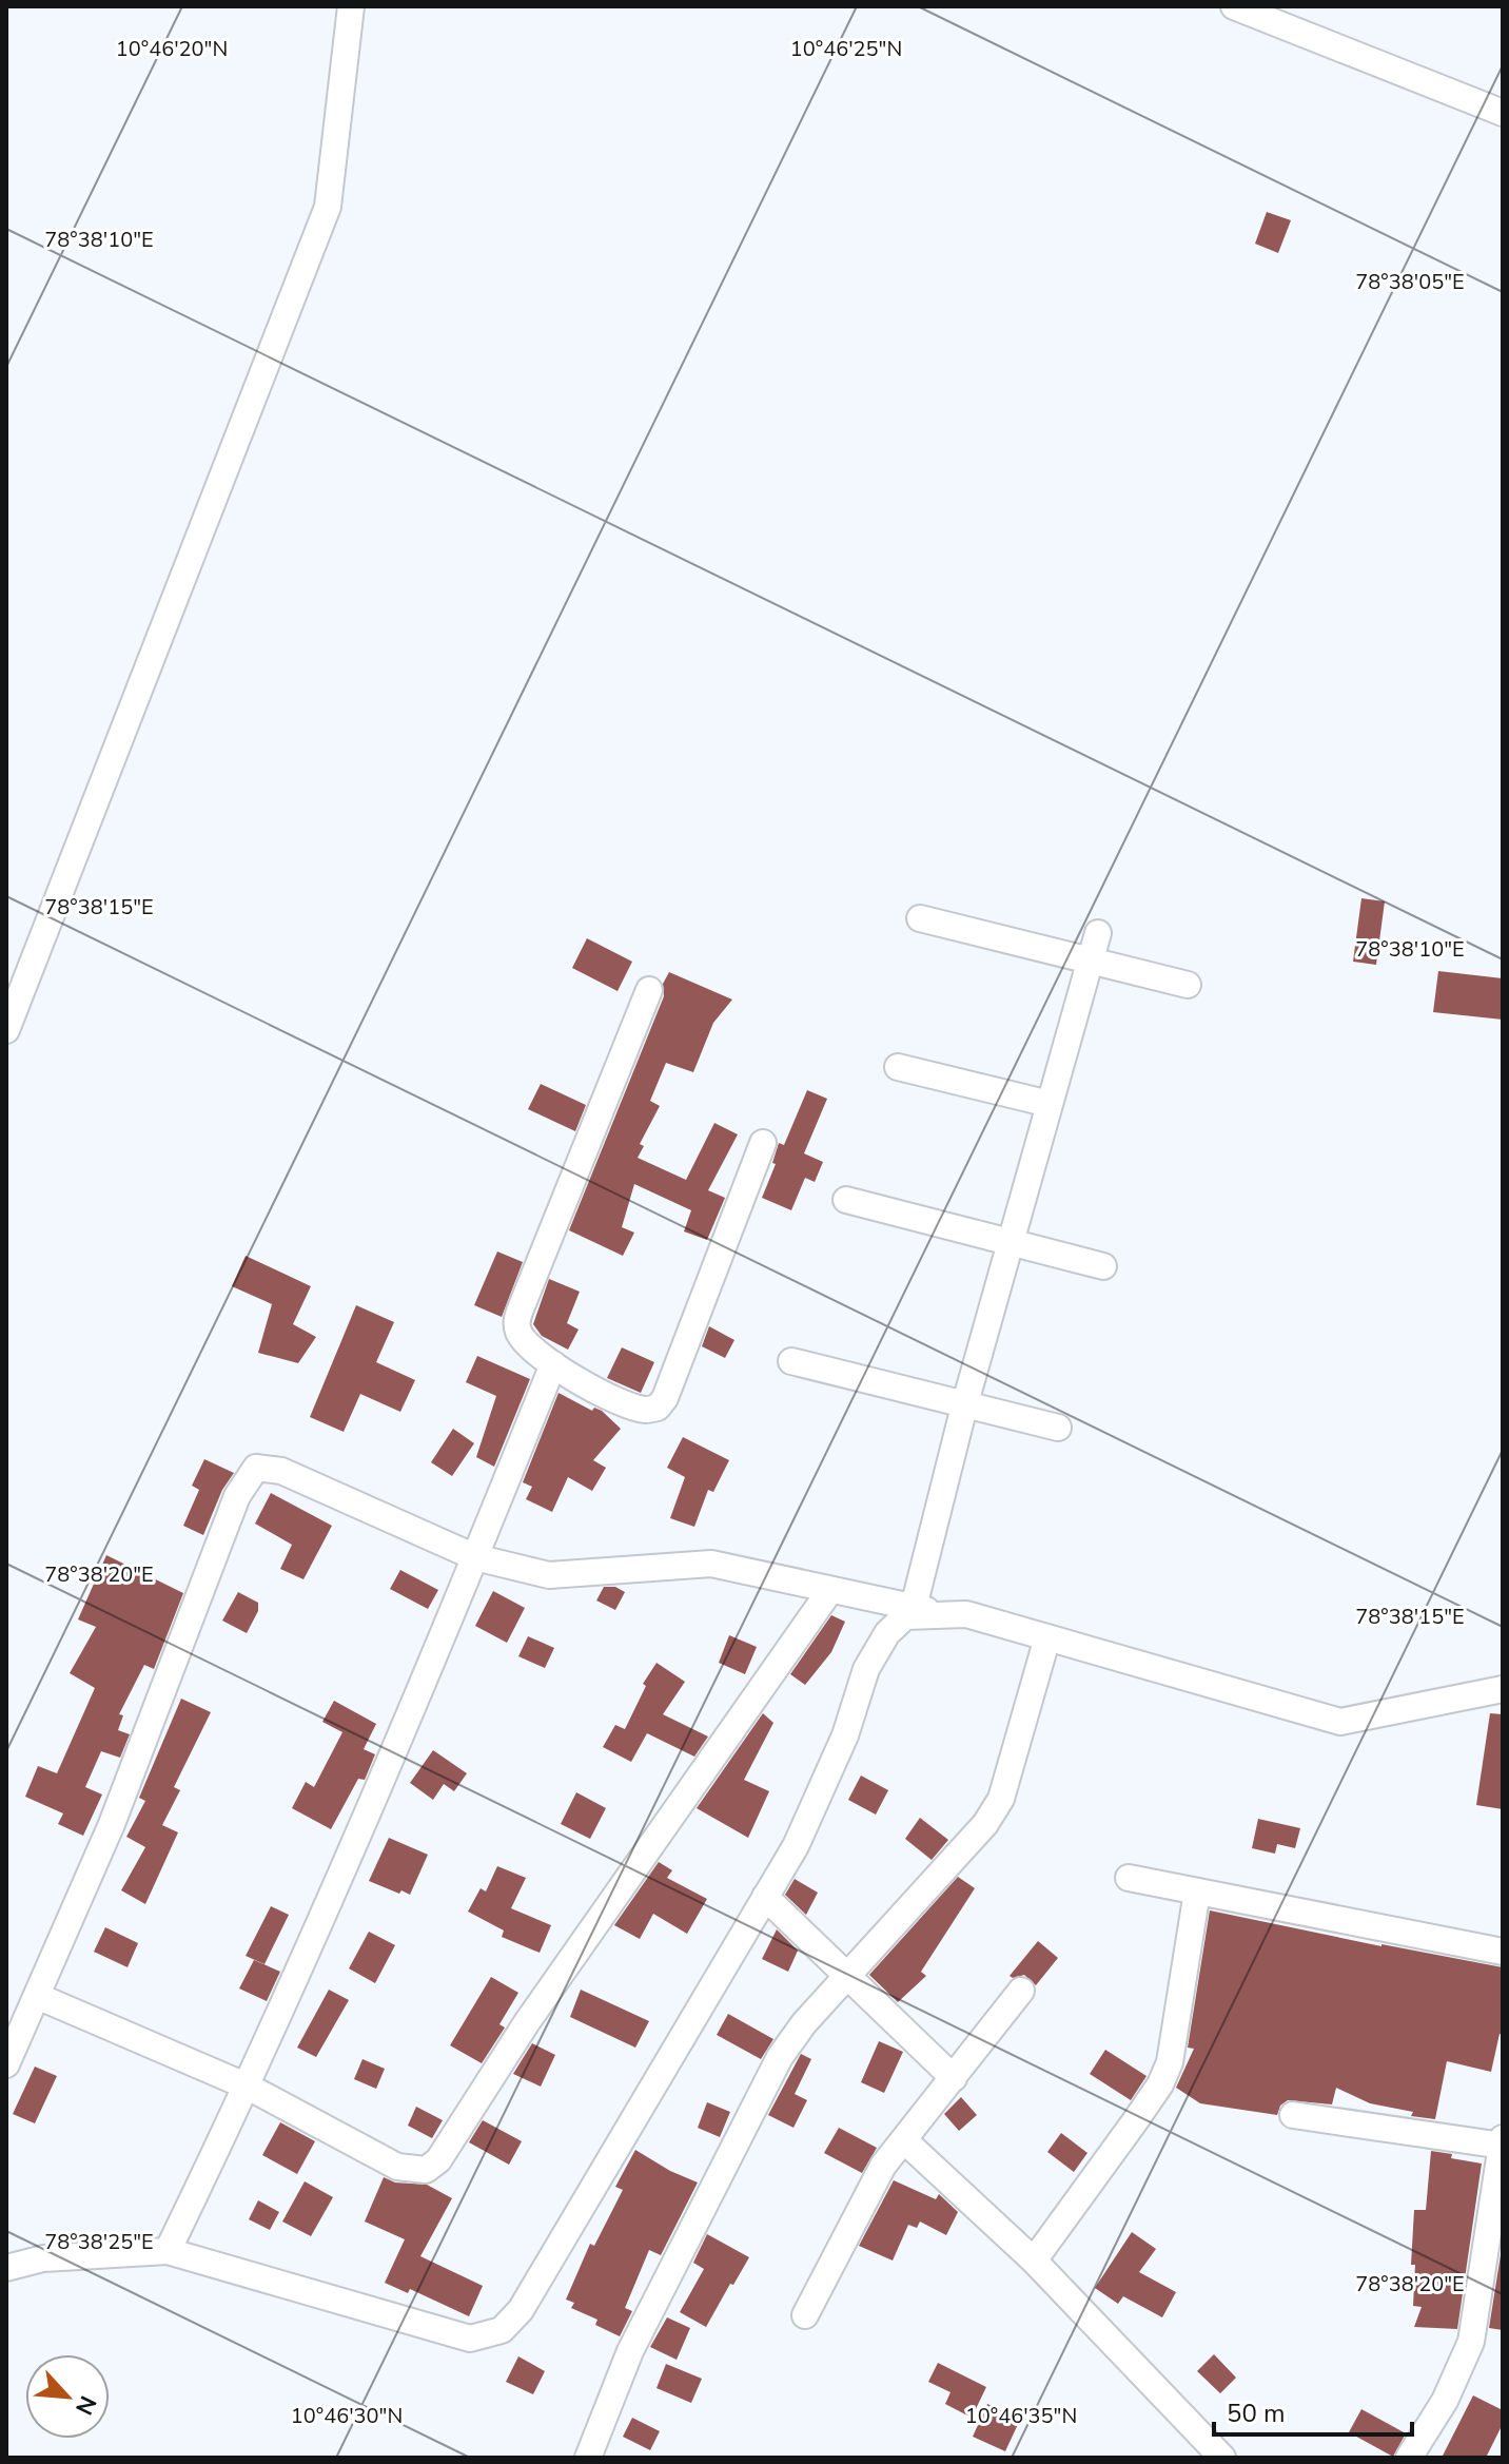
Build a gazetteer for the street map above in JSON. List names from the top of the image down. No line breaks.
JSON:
{"scale_bar":"50 m","north":"bottom right","coordinates":["10°46'20\"N","10°46'25\"N","78°38'10\"E","78°38'05\"E","78°38'15\"E","78°38'20\"E","78°38'25\"E","10°46'30\"N","10°46'35\"N"]}
